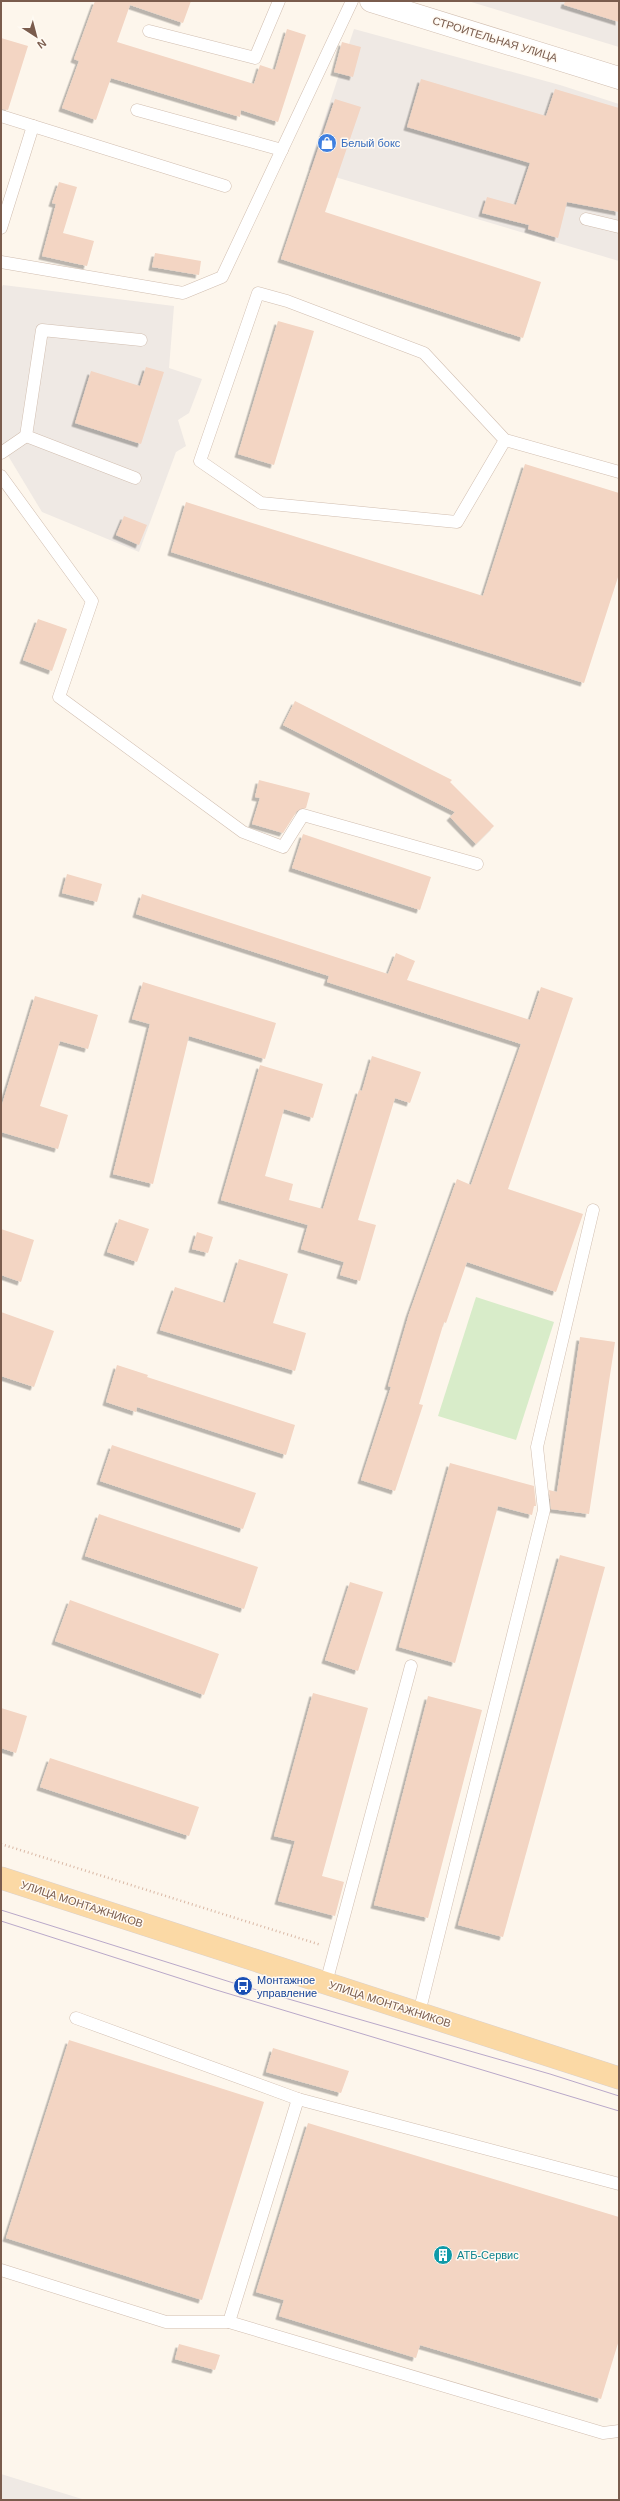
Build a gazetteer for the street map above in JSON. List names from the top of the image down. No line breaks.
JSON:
{"streets":{"main road":["УЛИЦА МОНТАЖНИКОВ"],"street":["СТРОИТЕЛЬНАЯ УЛИЦА"]},"places":{"shop":["Белый бокс"],"bus stop":["Монтажное управление"],"building":["АТБ-Сервис"]},"north":"bottom right"}
